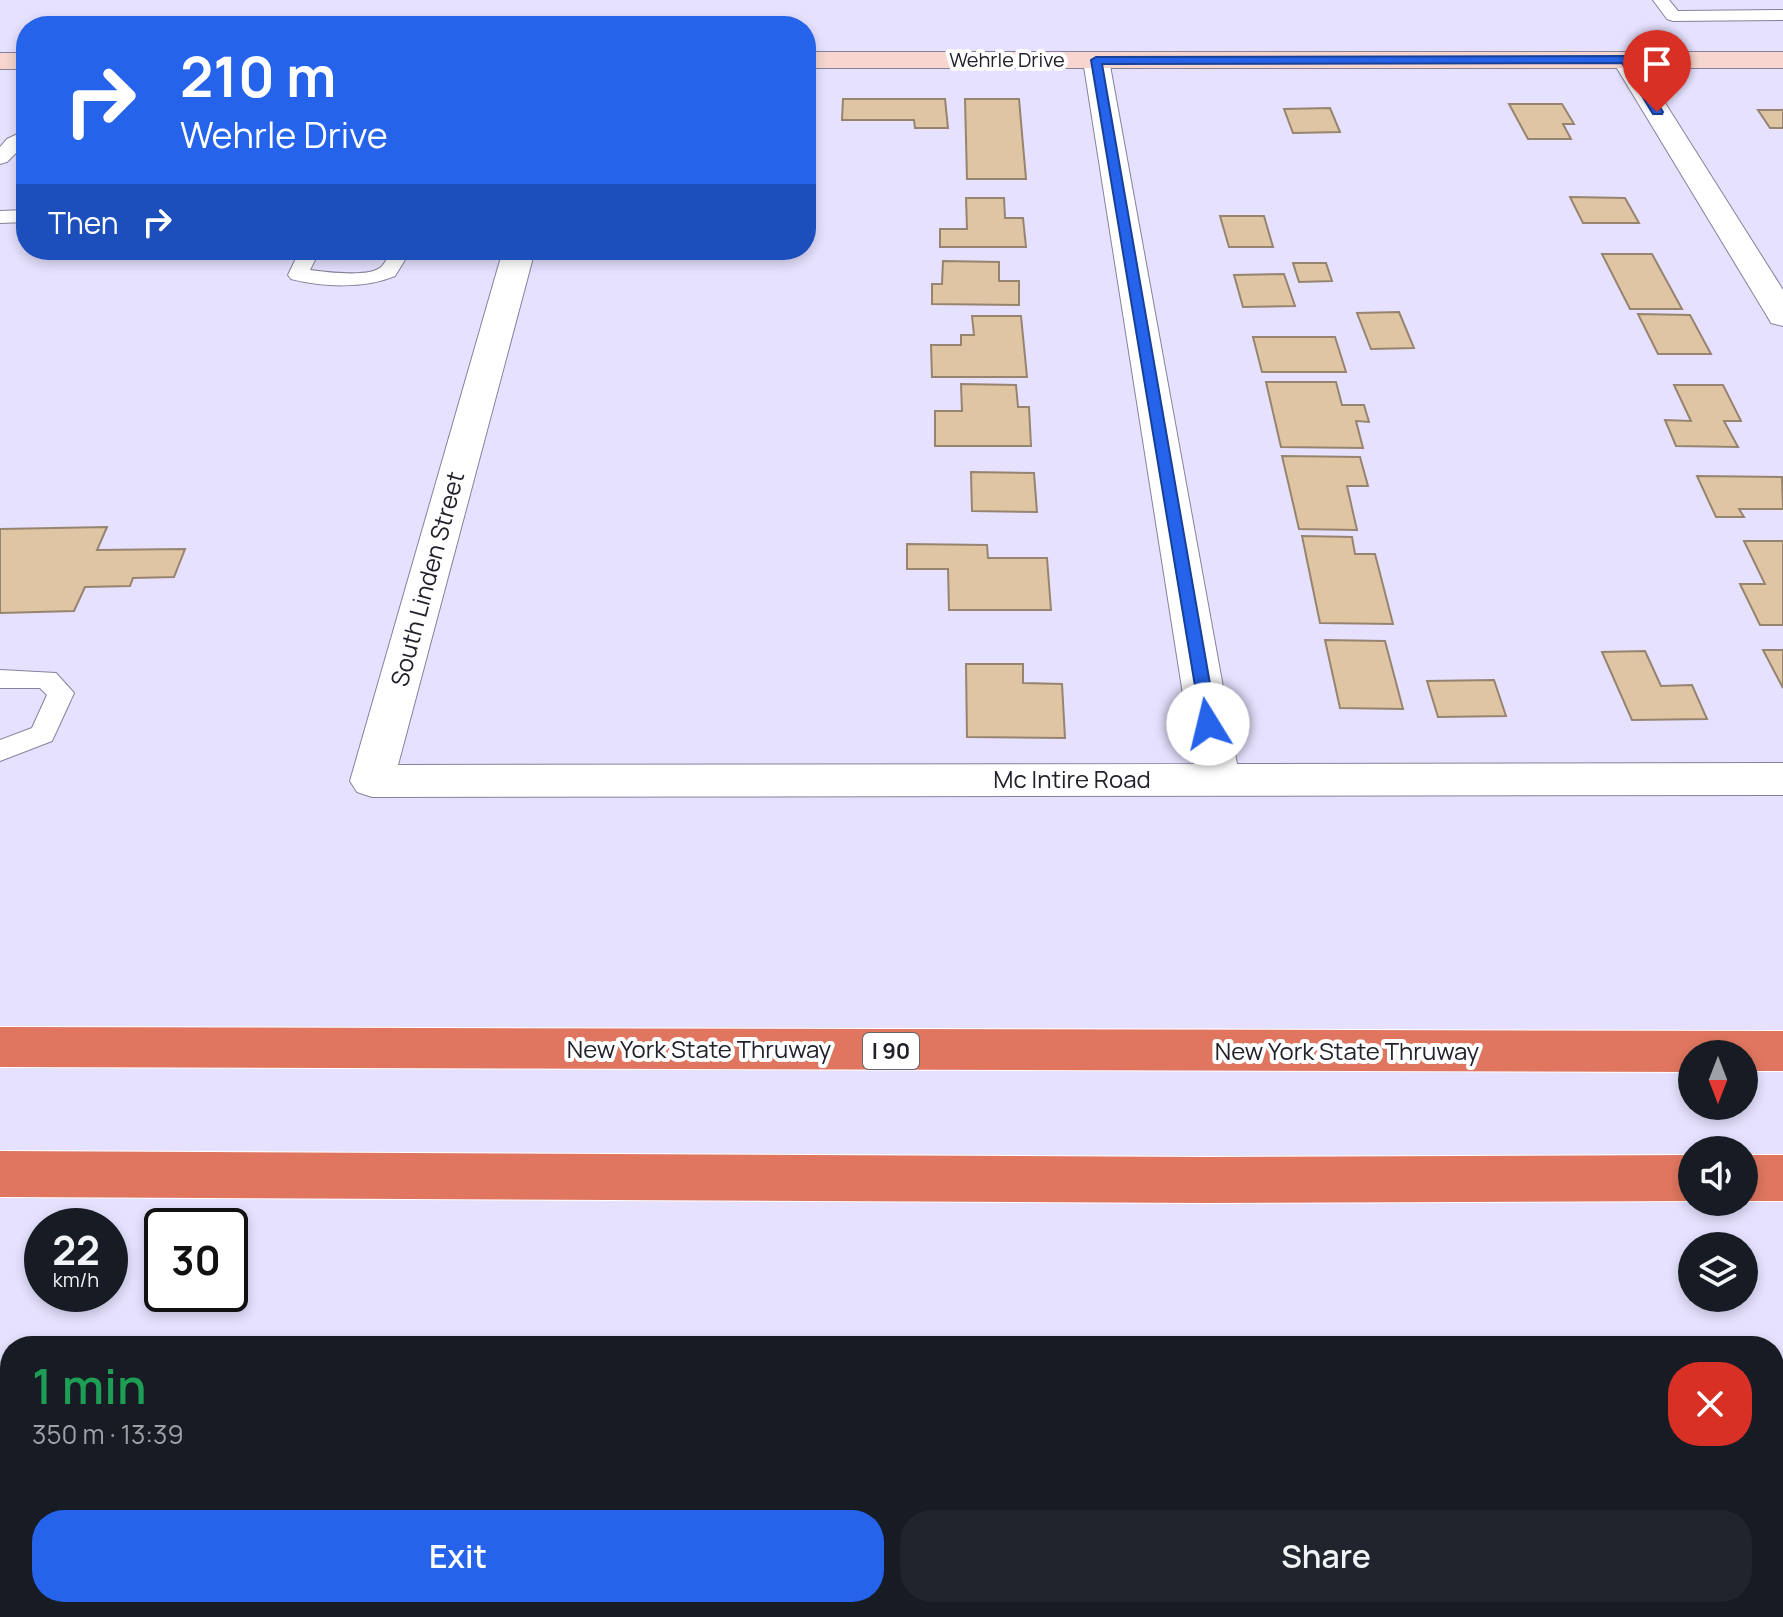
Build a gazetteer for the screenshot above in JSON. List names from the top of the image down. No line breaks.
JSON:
{"streets":{"highway":["New York State Thruway","I 90"],"street":["Wehrle Drive","South Linden Street","Mc Intire Road"]},"crossings":[["South Linden Street","Mc Intire Road"]],"north":"bottom","page":{"turn":["210 m","Wehrle Drive"],"then":"Then","speed":"22 km/h","limit":"30","heading":["1 min","350 m · 13:39"],"buttons":["Exit","Share"]}}
